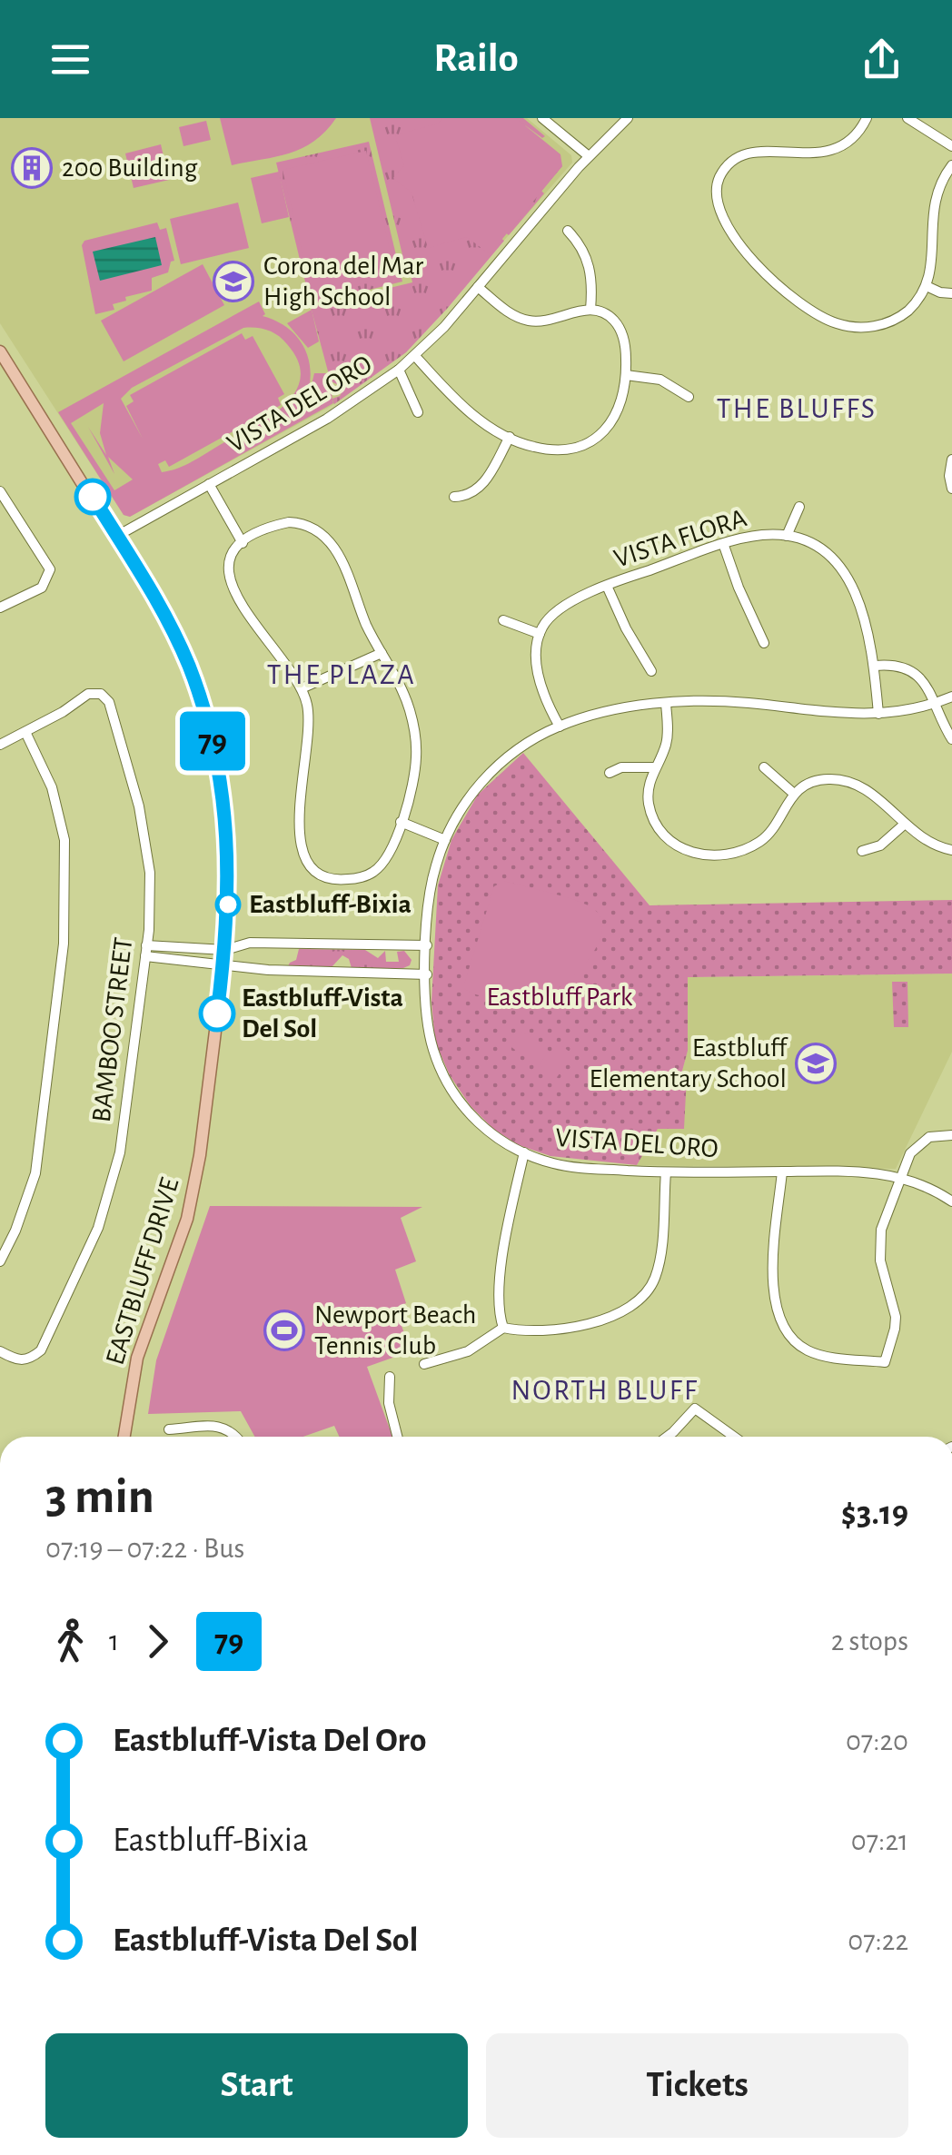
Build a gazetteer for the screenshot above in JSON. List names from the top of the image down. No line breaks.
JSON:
{"streets":{"main road":["EASTBLUFF DRIVE"],"street":["VISTA DEL ORO","VISTA FLORA","BAMBOO STREET"]},"crossings":[["VISTA DEL ORO","VISTA FLORA"],["VISTA DEL ORO","EASTBLUFF DRIVE"]],"districts":["THE BLUFFS","THE PLAZA","NORTH BLUFF"],"parks":["Eastbluff Park"],"places":{"building":["200 Building"],"school or university":["Corona del Mar High School","Eastbluff Elementary School"],"other":["Eastbluff-Bixia","Eastbluff-Vista Del Sol"],"sports":["Newport Beach Tennis Club"]},"lines":["bus line 79"],"page":{"header":"Railo","on_map":"79","heading":["3 min","07:19 – 07:22 · Bus","$3.19"],"legs":["1","79","2 stops"],"list":[{"name":"Eastbluff-Vista Del Oro","value":"07:20"},{"name":"Eastbluff-Bixia","value":"07:21"},{"name":"Eastbluff-Vista Del Sol","value":"07:22"}],"buttons":["Start","Tickets"]}}
